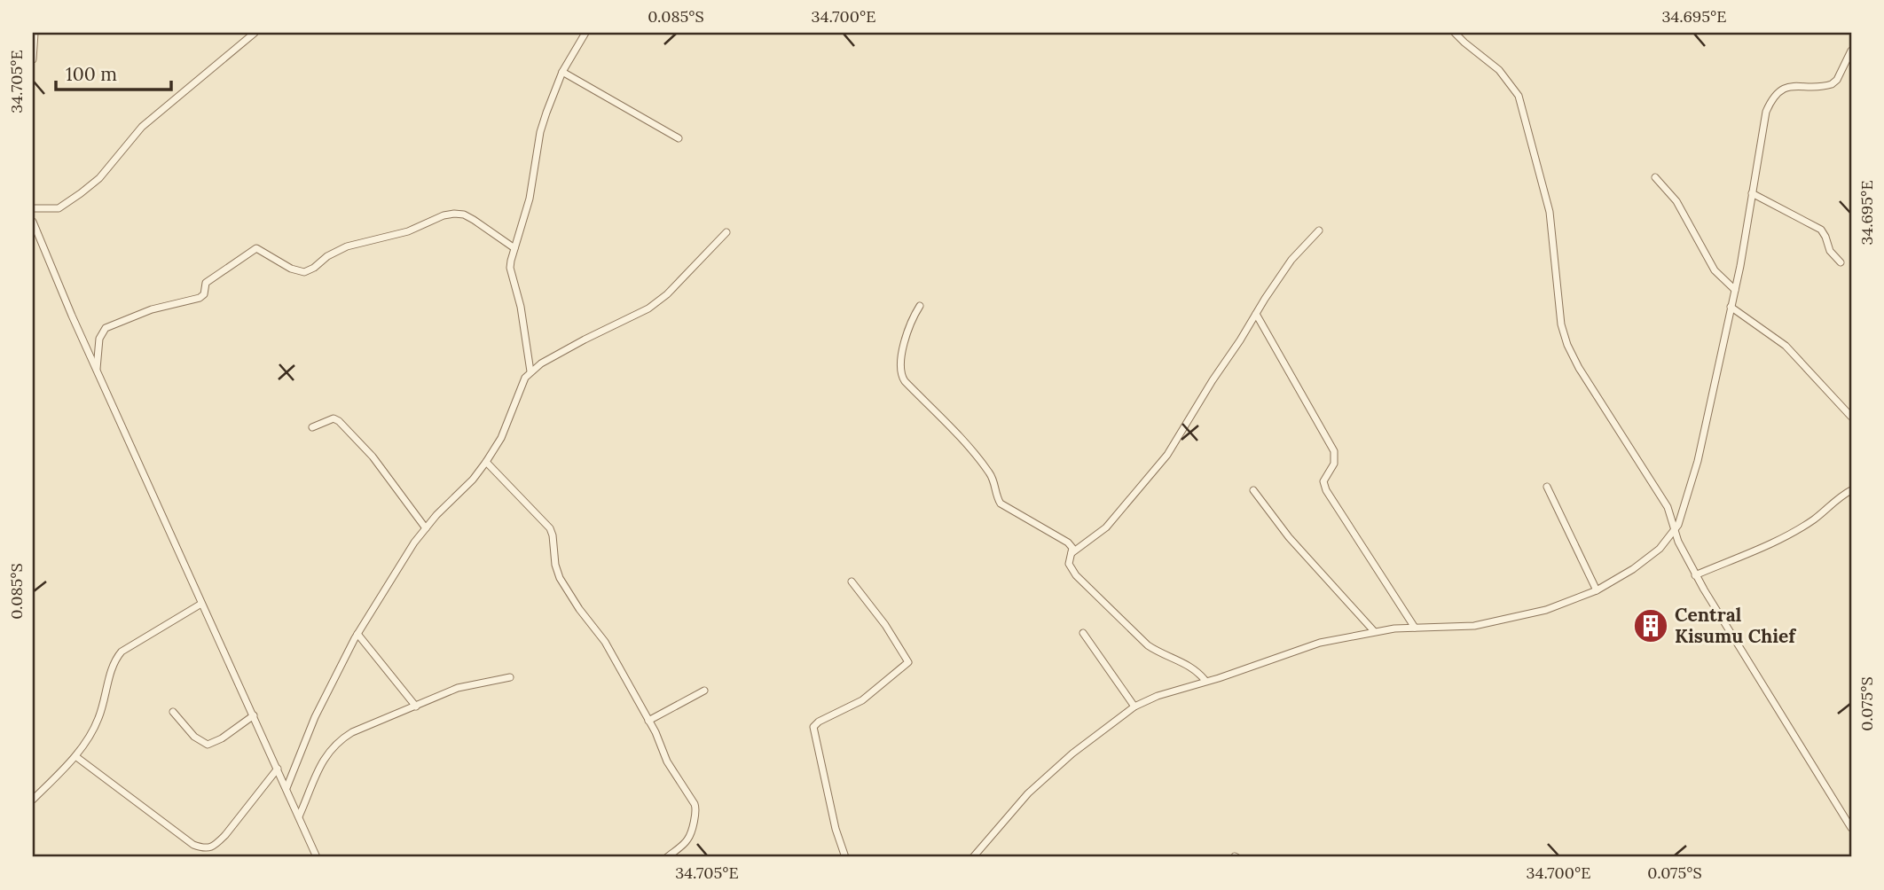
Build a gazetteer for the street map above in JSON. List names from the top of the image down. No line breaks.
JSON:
{"places":{"building":["Central Kisumu Chief"]},"scale_bar":"100 m","coordinates":["0.085°S","34.700°E","34.695°E","34.705°E","0.075°S"]}
